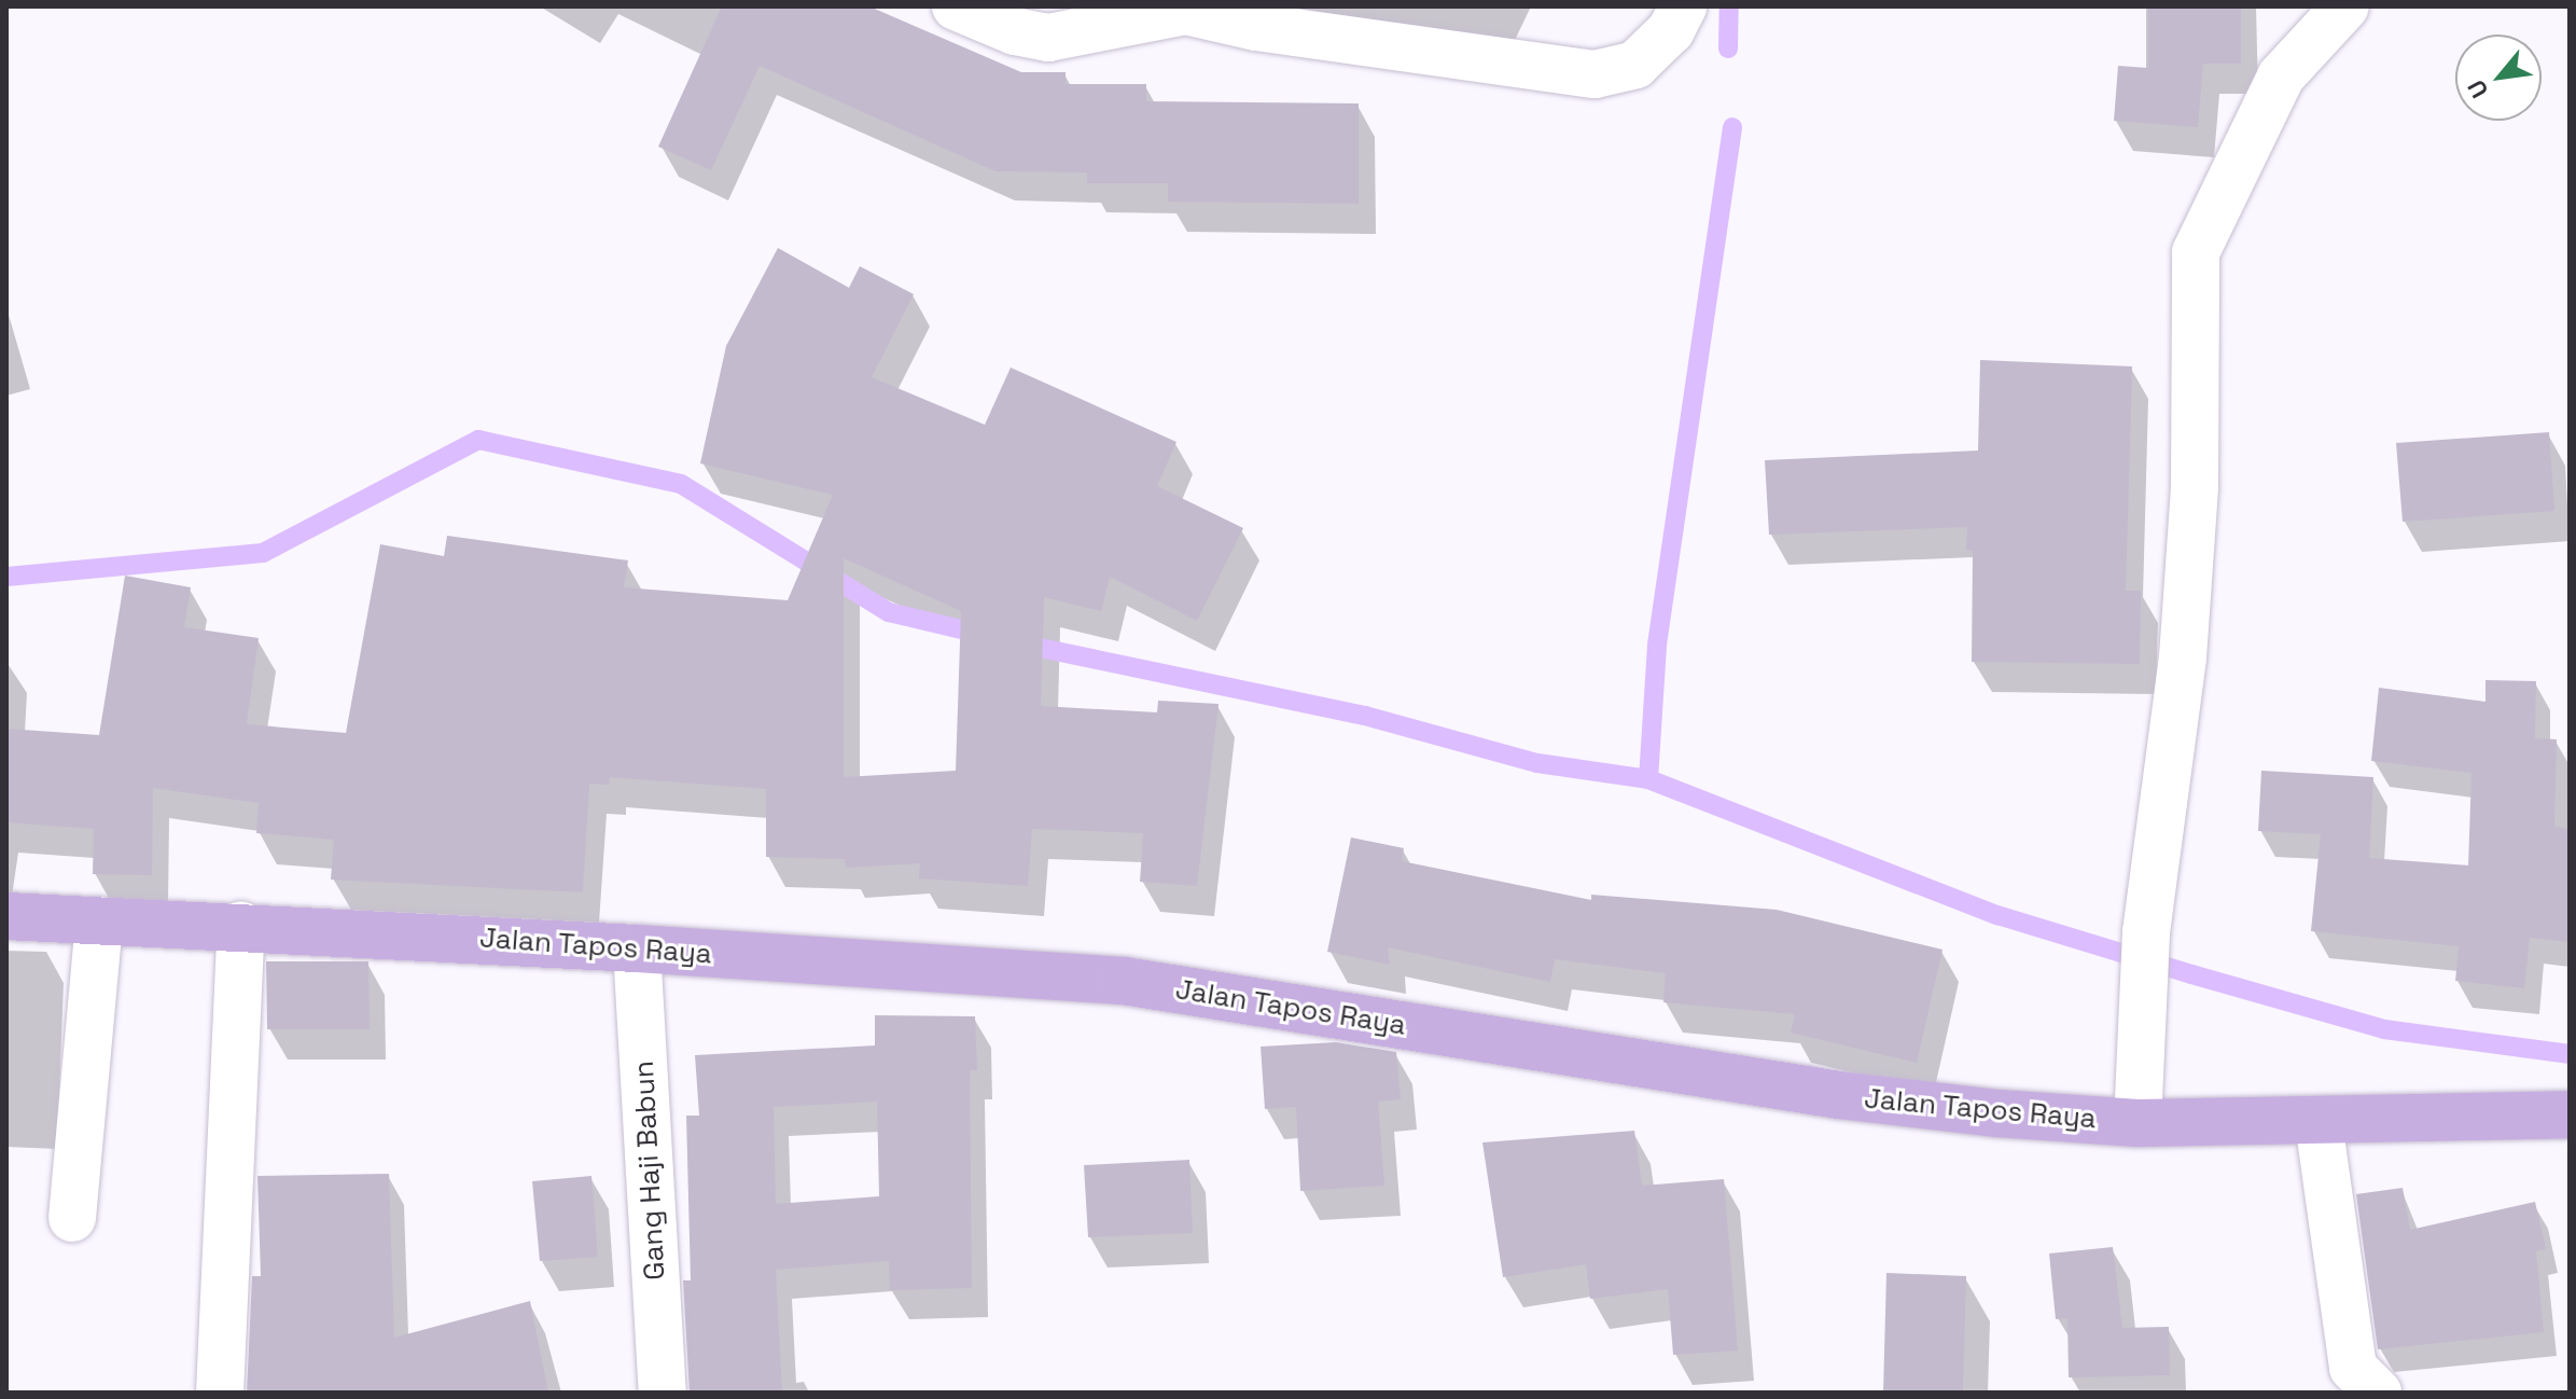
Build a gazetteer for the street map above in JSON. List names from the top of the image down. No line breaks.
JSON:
{"streets":{"main road":["Jalan Tapos Raya"],"street":["Gang Haji Babun"]},"crossings":[["Jalan Tapos Raya","Gang Haji Babun"]],"north":"bottom left"}
